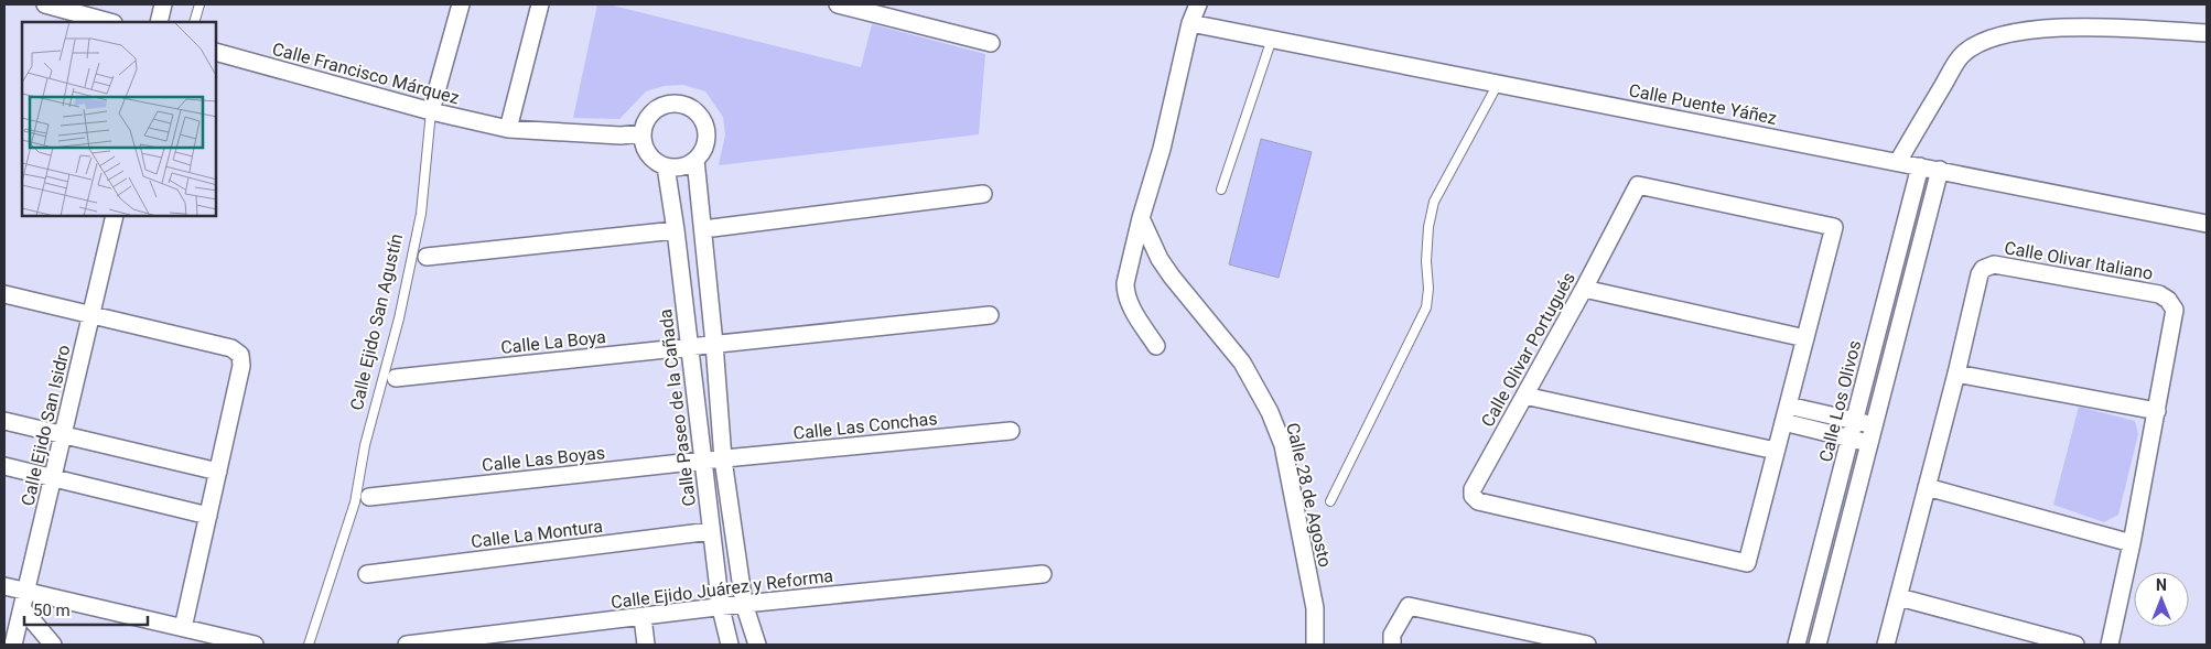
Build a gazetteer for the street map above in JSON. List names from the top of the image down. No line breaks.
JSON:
{"streets":{"street":["Calle Francisco Márquez","Calle Puente Yáñez","Calle Olivar Italiano","Calle Ejido San Agustín","Calle La Boya","Calle Olivar Portugués","Calle Los Olivos","Calle Paseo de la Cañada","Calle Ejido San Isidro","Calle Las Conchas","Calle Las Boyas","Calle 28 de Agosto","Calle La Montura","Calle Ejido Juárez y Reforma"]},"crossings":[["Calle Francisco Márquez","Calle Ejido San Agustín"],["Calle Francisco Márquez","Calle Paseo de la Cañada"],["Calle Puente Yáñez","Calle Los Olivos"],["Calle La Boya","Calle Paseo de la Cañada"],["Calle Paseo de la Cañada","Calle Las Boyas"],["Calle Paseo de la Cañada","Calle La Montura"],["Calle Paseo de la Cañada","Calle Ejido Juárez y Reforma"],["Calle Las Conchas","Calle Las Boyas"]],"scale_bar":"50 m","north":"top"}
